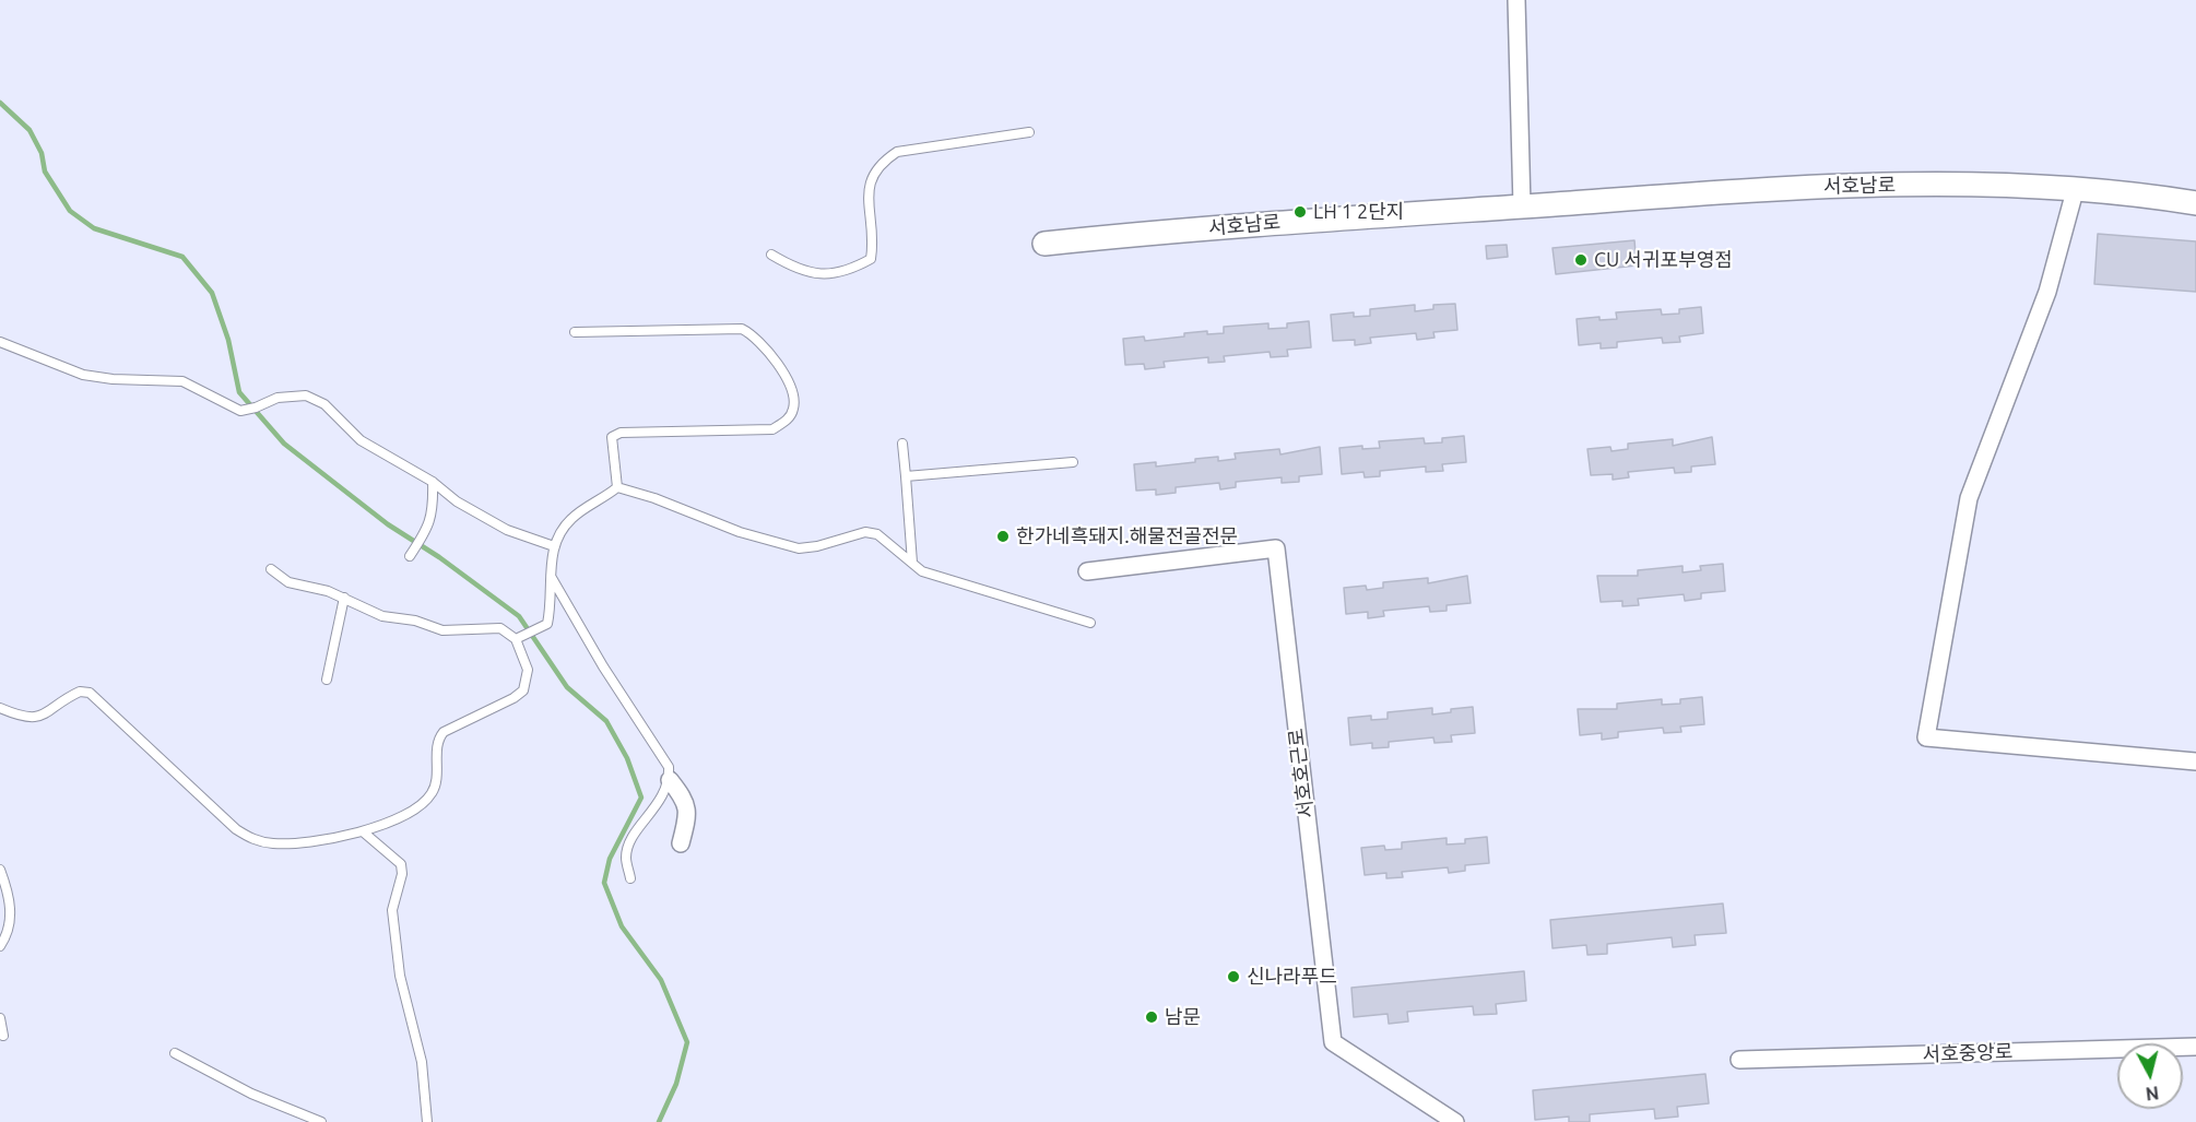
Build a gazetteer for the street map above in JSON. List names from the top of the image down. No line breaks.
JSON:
{"streets":{"main road":["서호남로"],"street":["서호호근로","서호중앙로"]},"places":["LH 1 2단지","CU 서귀포부영점","한가네흑돼지.해물전골전문","신나라푸드","남문"],"north":"bottom"}
